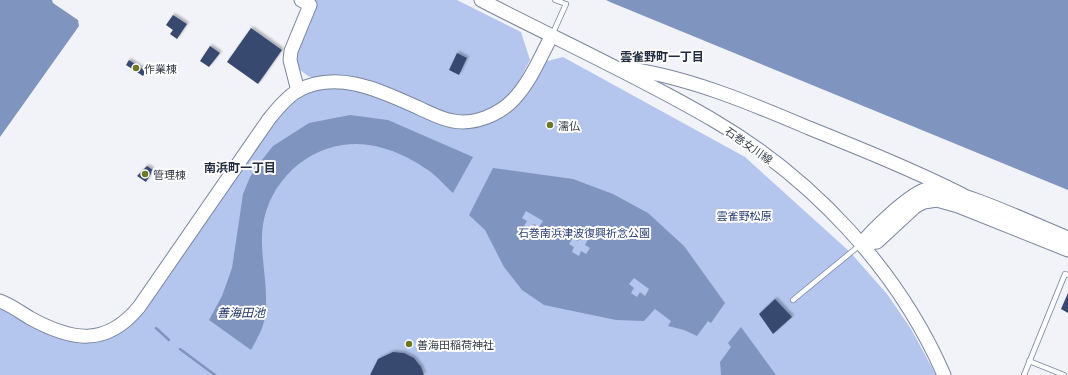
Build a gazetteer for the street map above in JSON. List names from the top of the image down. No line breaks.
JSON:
{"streets":{"street":["石巻女川線"]},"districts":["雲雀野町一丁目","南浜町一丁目"],"water":["善海田池"],"parks":["雲雀野松原","石巻南浜津波復興祈念公園"],"places":["作業棟","濡仏","管理棟","善海田稲荷神社"]}
